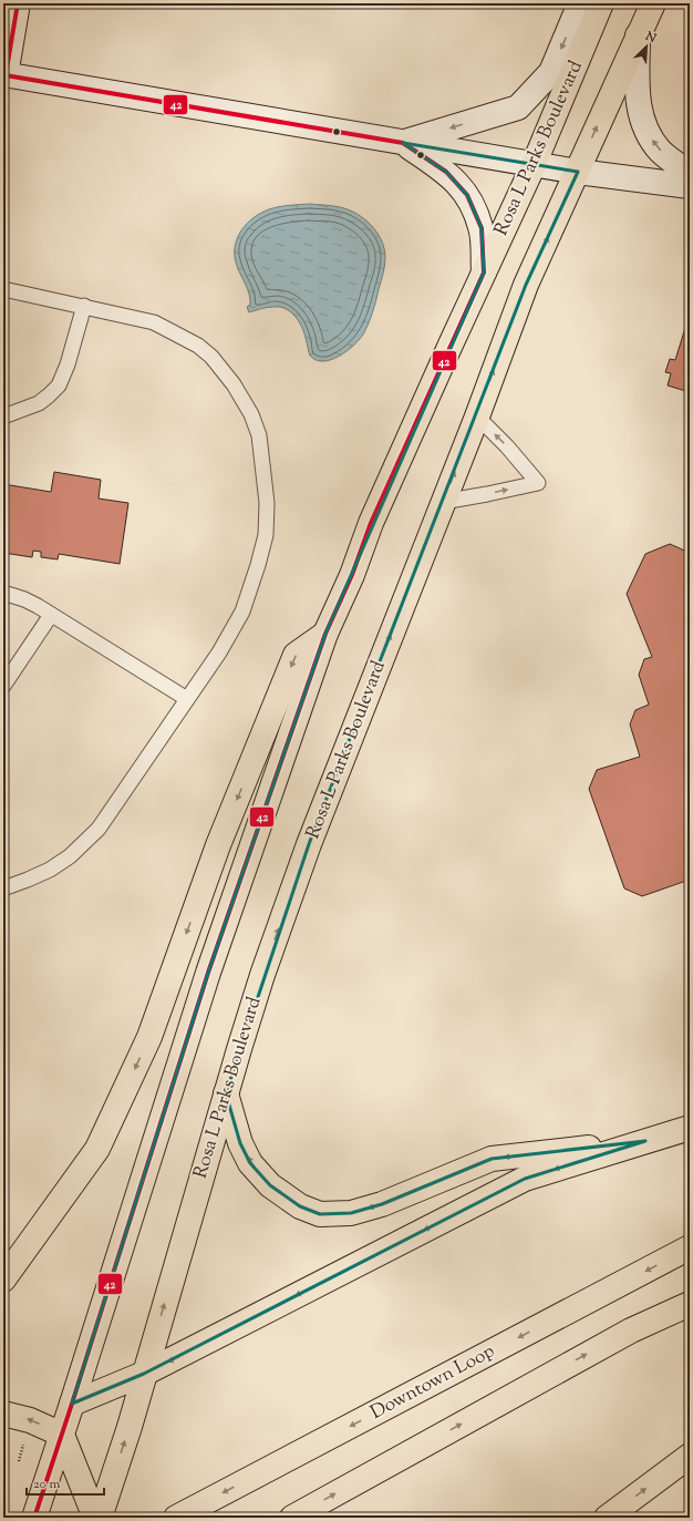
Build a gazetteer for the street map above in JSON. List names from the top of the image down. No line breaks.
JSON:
{"streets":{"main road":["Rosa L Parks Boulevard","Downtown Loop"]},"lines":["transit line 42"],"scale_bar":"20 m","north":"top right"}
